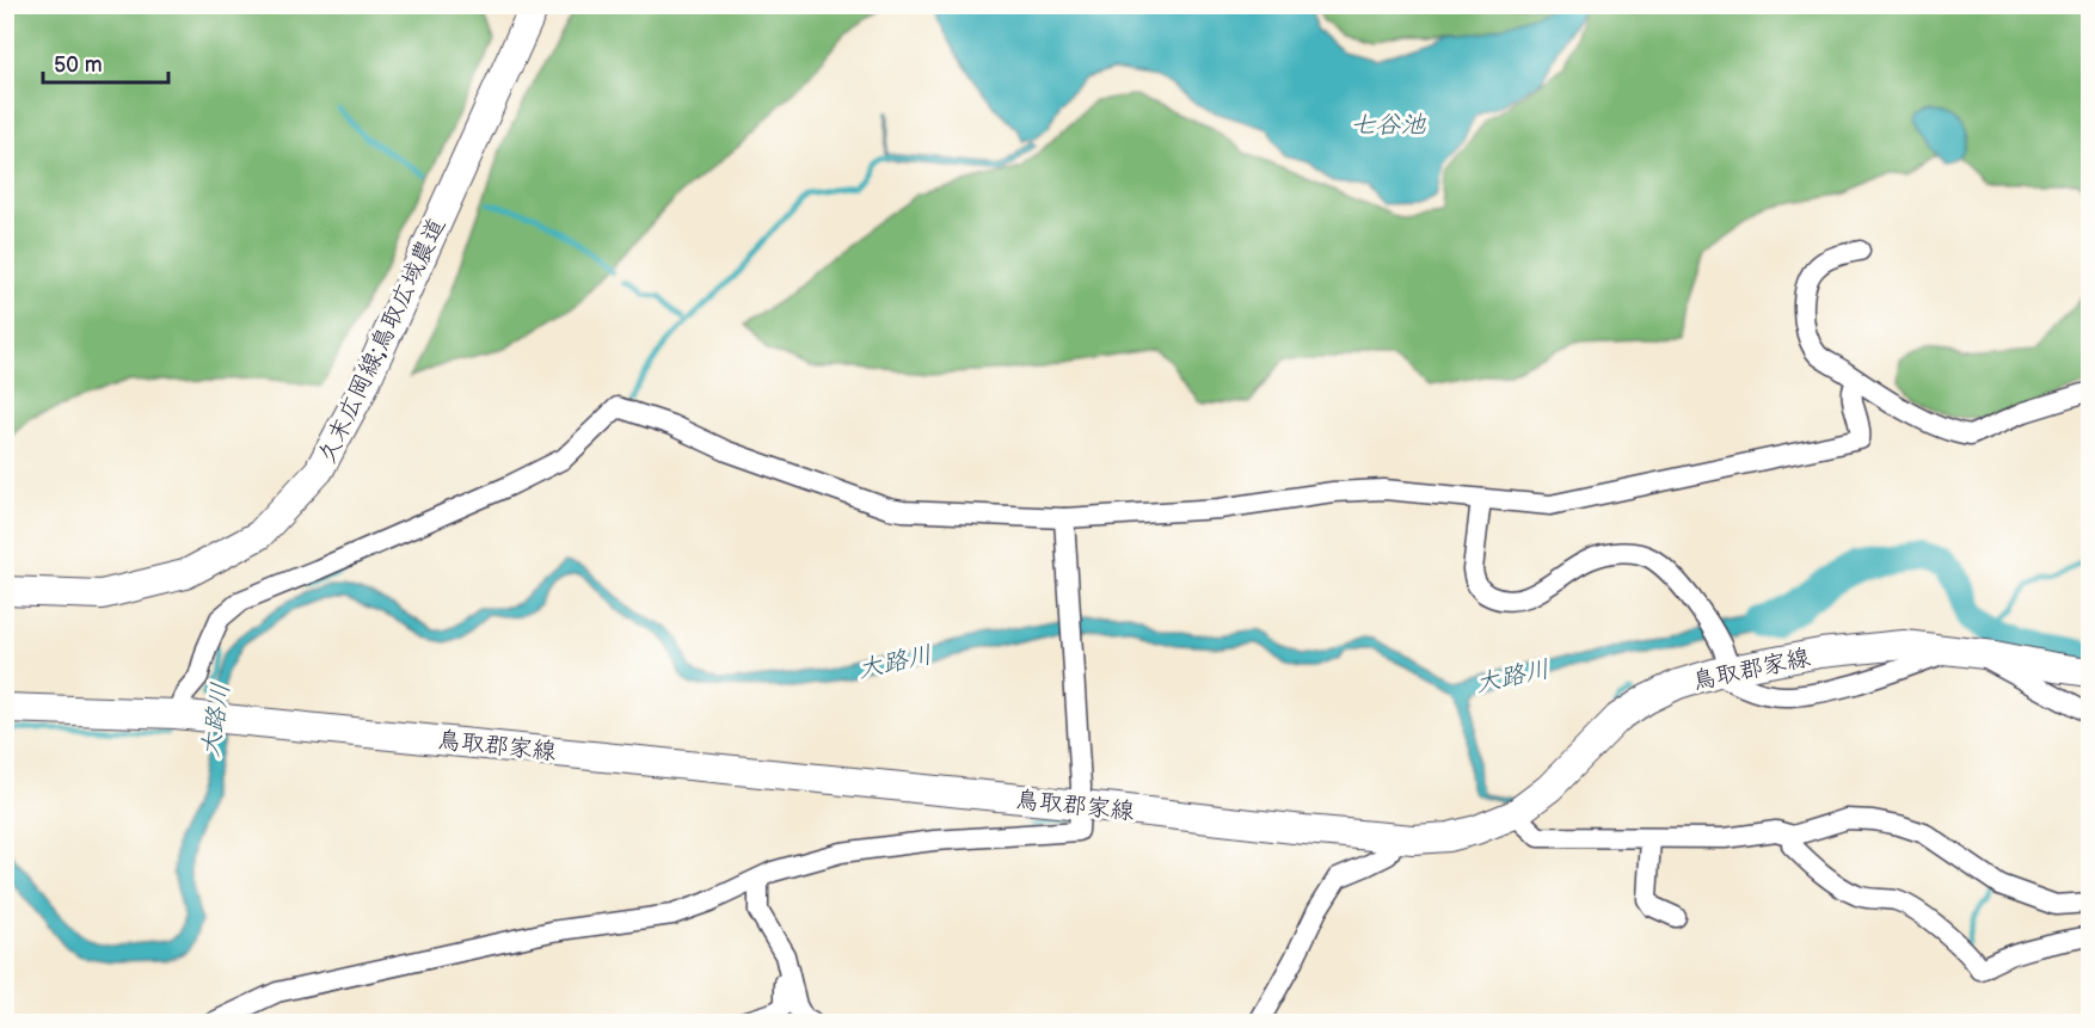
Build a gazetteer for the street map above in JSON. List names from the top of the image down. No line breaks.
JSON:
{"streets":{"main road":["久末広岡線;鳥取広域農道","鳥取郡家線"]},"water":["七谷池","大路川"],"scale_bar":"50 m"}
